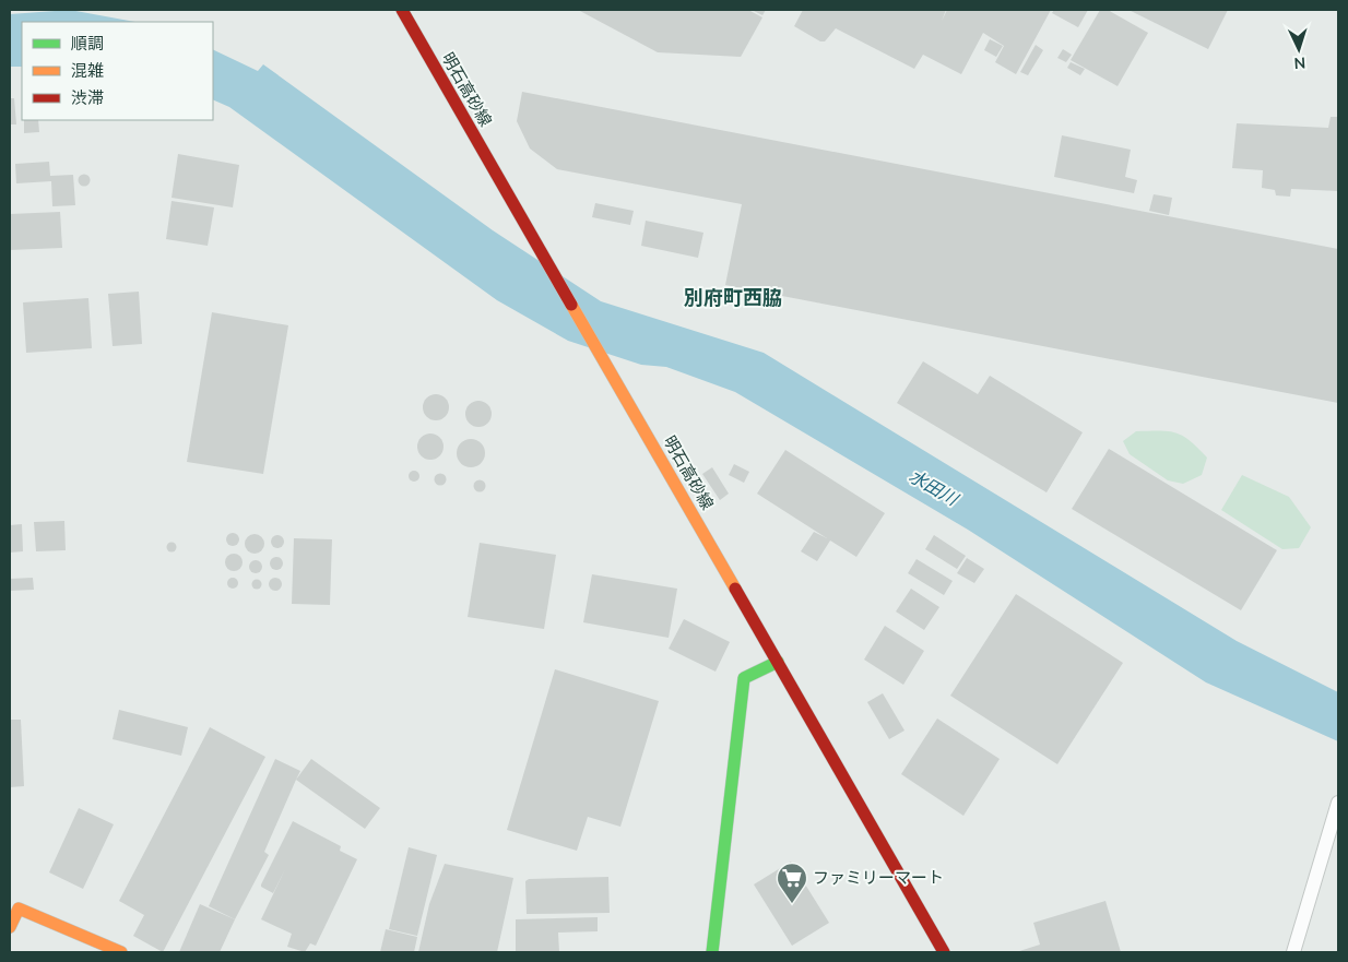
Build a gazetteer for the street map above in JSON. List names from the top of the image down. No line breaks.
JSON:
{"streets":{"main road":["明石高砂線"]},"districts":["別府町西脇"],"water":["水田川"],"places":{"supermarket":["ファミリーマート"]},"legend":["順調","混雑","渋滞"],"north":"bottom"}
